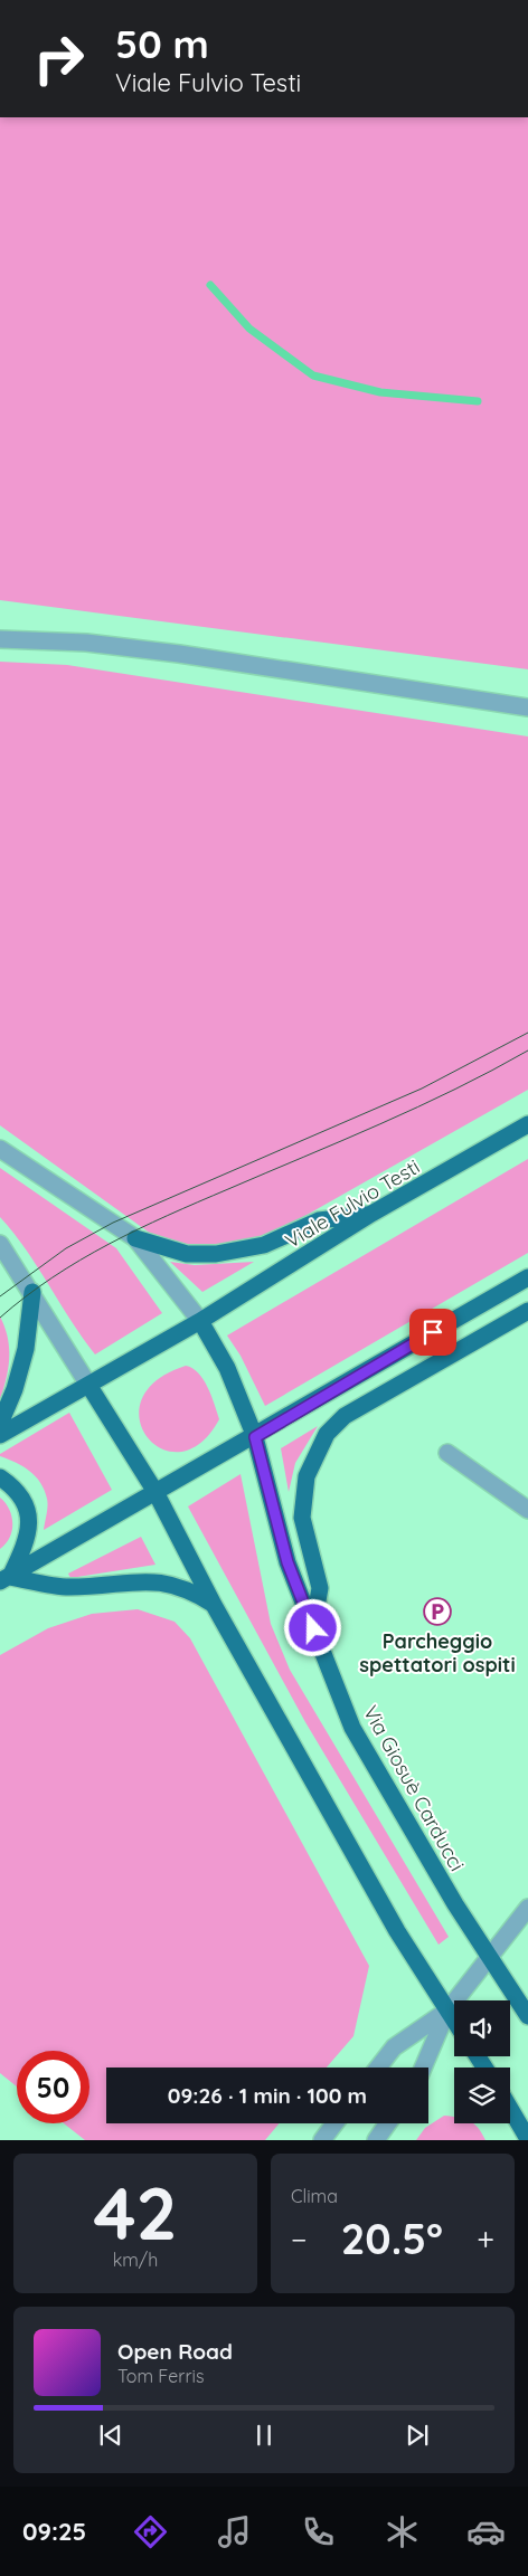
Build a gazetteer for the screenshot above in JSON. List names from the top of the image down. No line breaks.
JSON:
{"streets":{"main road":["Viale Fulvio Testi","Via Giosuè Carducci"]},"places":{"parking":["Parcheggio spettatori ospiti"]},"page":{"turn":["50 m","Viale Fulvio Testi"],"limit":"50","trip":"09:26 · 1 min · 100 m","tile":[["42","km/h"],"Clima"],"heat":["−","20.5°","+"],"song":["Open Road","Tom Ferris"],"tabs":"09:25"}}
